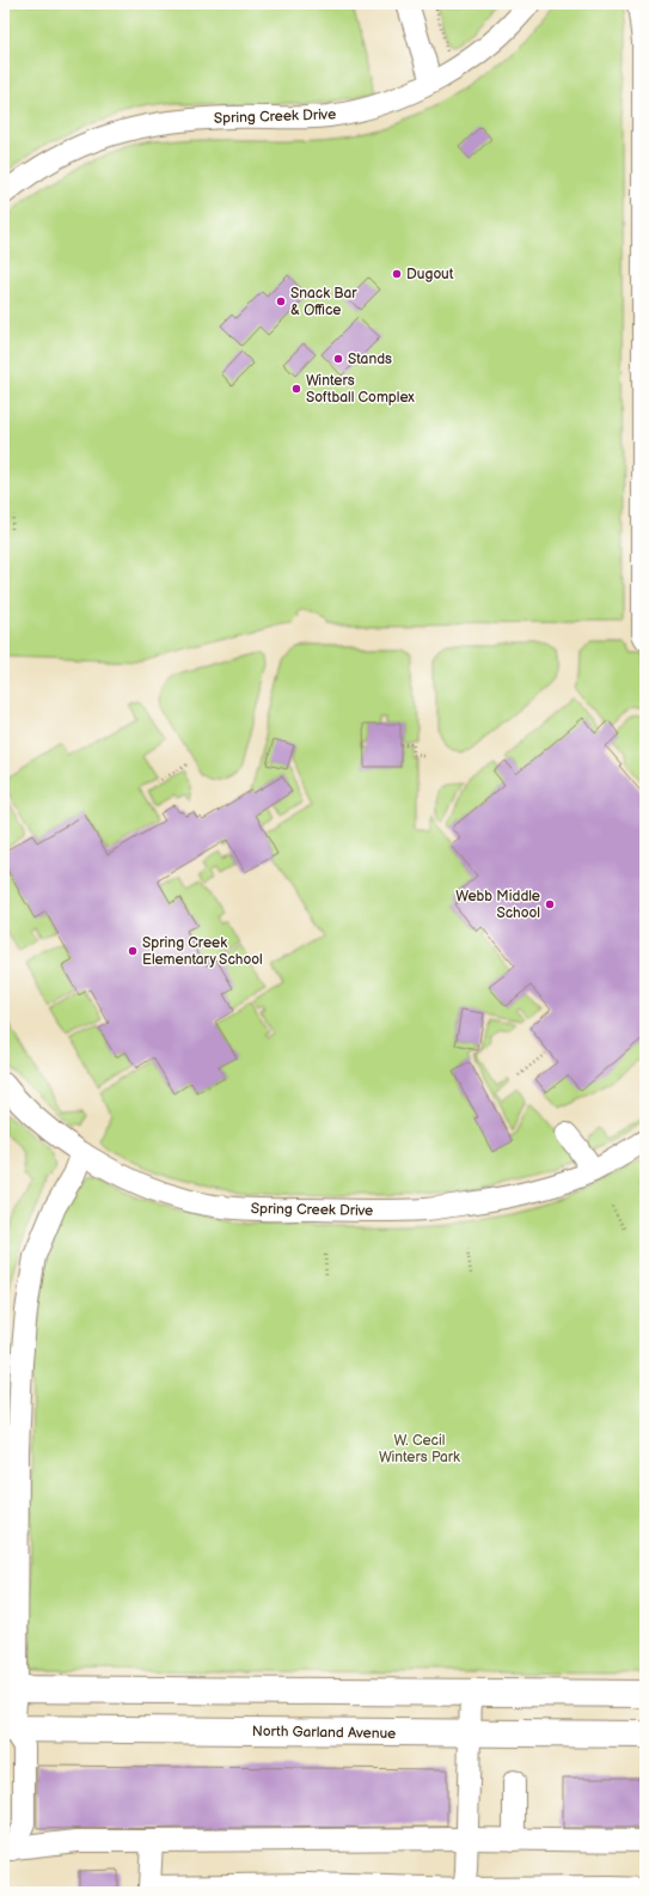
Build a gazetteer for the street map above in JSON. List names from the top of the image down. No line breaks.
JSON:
{"streets":{"main road":["North Garland Avenue"],"street":["Spring Creek Drive"]},"parks":["W. Cecil Winters Park"],"places":["Dugout","Snack Bar & Office","Stands","Winters Softball Complex","Webb Middle School","Spring Creek Elementary School"]}
